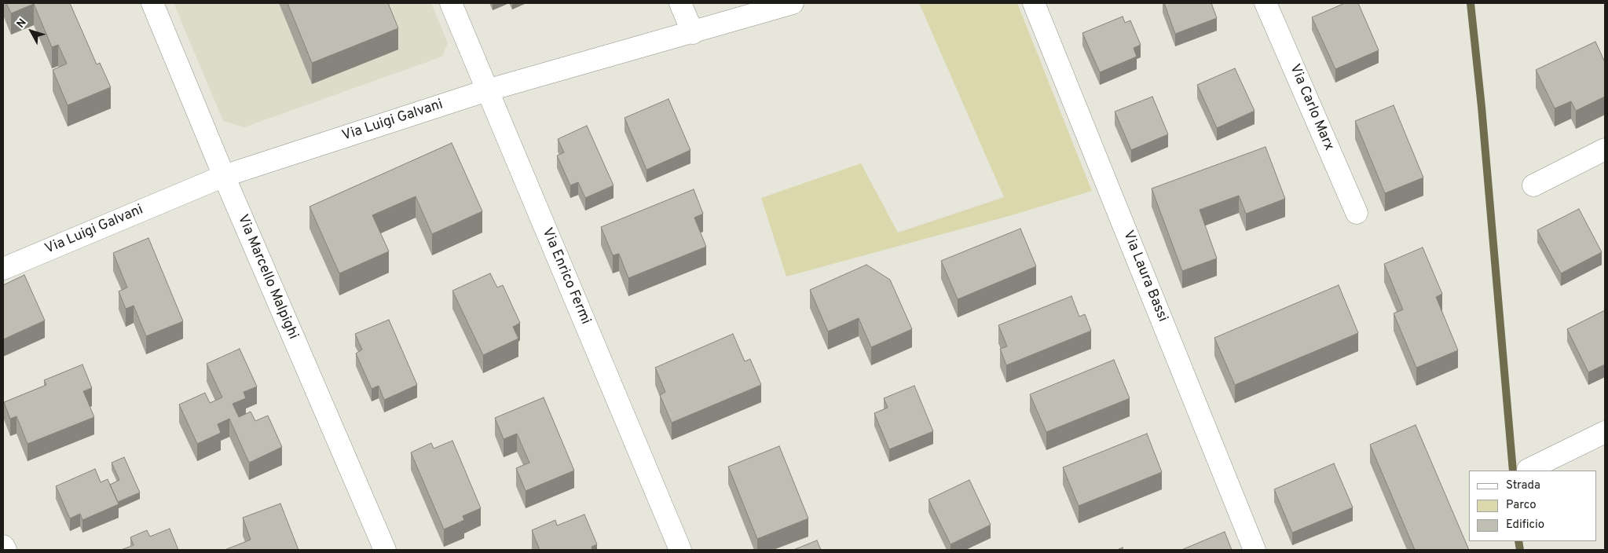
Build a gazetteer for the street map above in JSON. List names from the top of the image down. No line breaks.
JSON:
{"streets":{"street":["Via Carlo Marx","Via Luigi Galvani","Via Enrico Fermi","Via Laura Bassi","Via Marcello Malpighi"]},"crossings":[["Via Luigi Galvani","Via Enrico Fermi"],["Via Luigi Galvani","Via Marcello Malpighi"]],"legend":["Strada","Parco","Edificio"],"north":"top left"}
